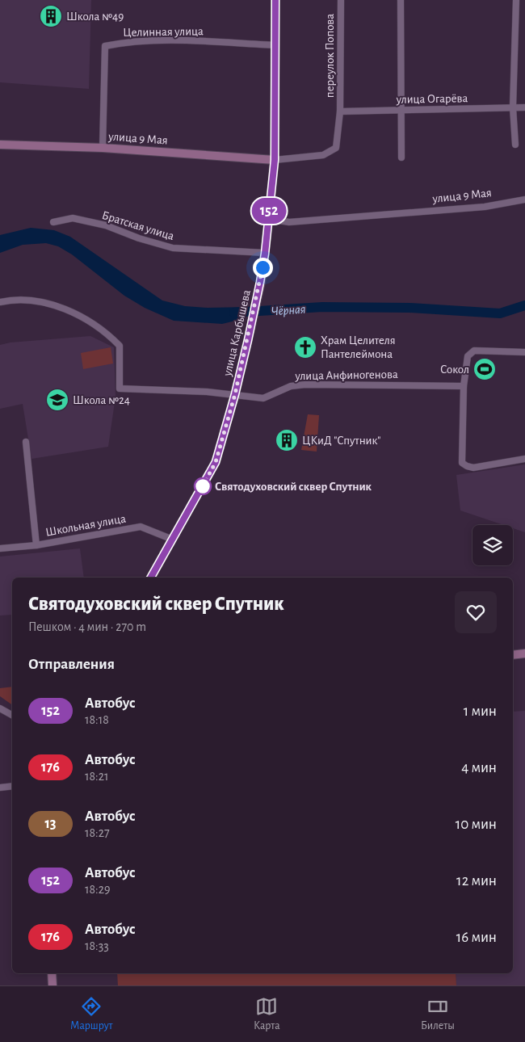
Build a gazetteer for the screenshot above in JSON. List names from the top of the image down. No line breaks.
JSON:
{"streets":{"main road":["улица 9 Мая","улица Карбышева"],"street":["Целинная улица","переулок Попова","улица Огарёва","Братская улица","улица Анфиногенова","Школьная улица"]},"crossings":[["Целинная улица","улица 9 Мая"],["Целинная улица","улица Карбышева"],["переулок Попова","улица Огарёва"],["переулок Попова","улица 9 Мая"],["переулок Попова","улица Карбышева"],["улица 9 Мая","улица Карбышева"],["Братская улица","улица Карбышева"],["улица Карбышева","улица Анфиногенова"],["улица Карбышева","Школьная улица"]],"water":["Чёрная"],"places":{"building":["Школа №49","ЦКиД \"Спутник\""],"church":["Храм Целителя Пантелеймона"],"sports":["Сокол"],"school or university":["Школа №24"],"other":["Святодуховский сквер Спутник"]},"lines":["bus line 152"],"page":{"on_map":"152","heading":[["Святодуховский сквер Спутник","Пешком · 4 мин · 270 m"],"Отправления"],"list":[{"mark":"152","name":"Автобус","note":"18:18","value":"1 мин"},{"mark":"176","name":"Автобус","note":"18:21","value":"4 мин"},{"mark":"13","name":"Автобус","note":"18:27","value":"10 мин"},{"mark":"152","name":"Автобус","note":"18:29","value":"12 мин"},{"mark":"176","name":"Автобус","note":"18:33","value":"16 мин"}],"tabs":["Маршрут","Карта","Билеты"]}}
